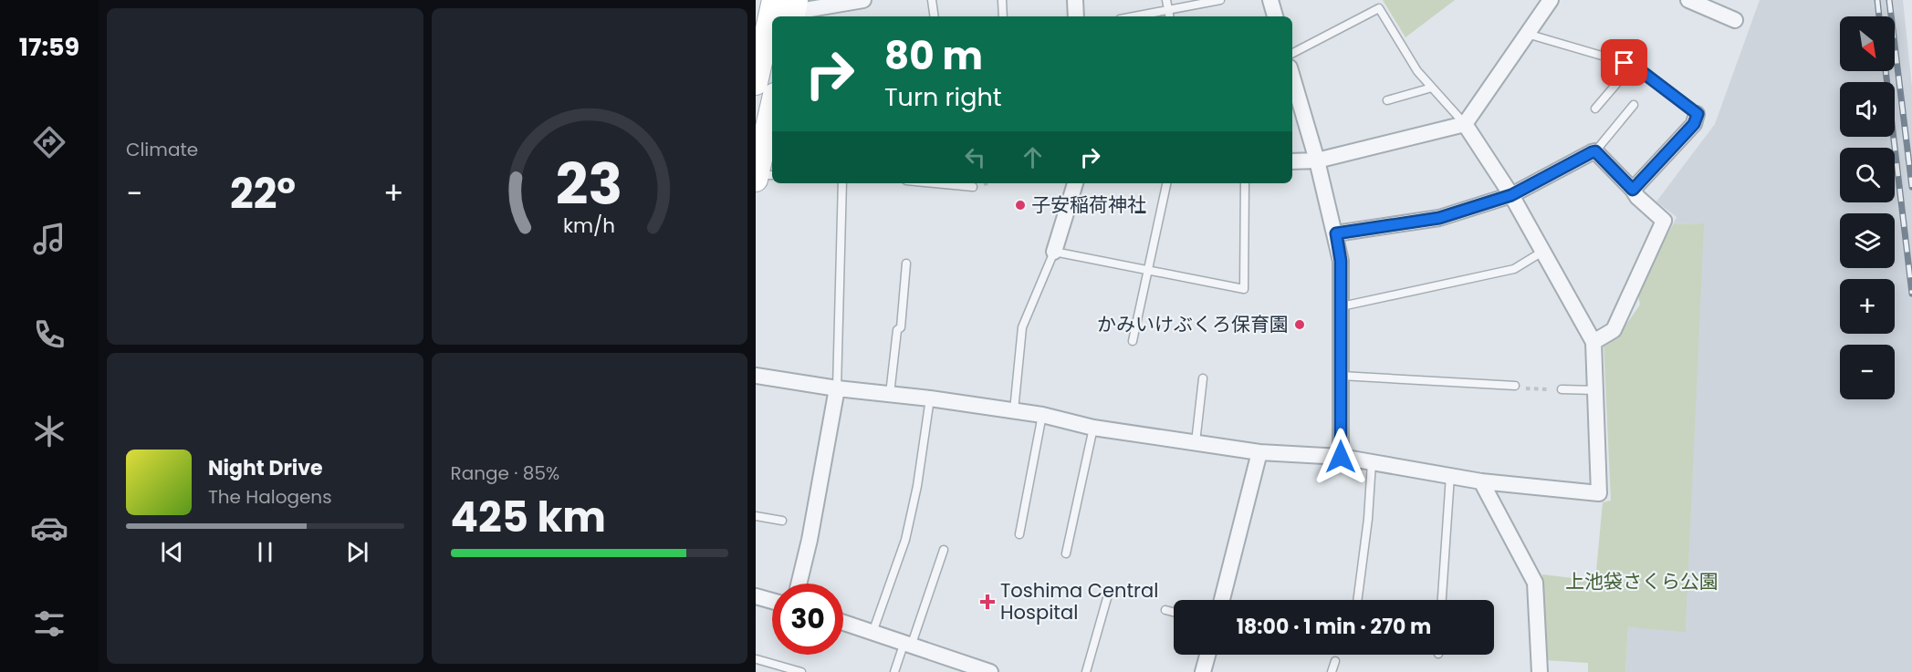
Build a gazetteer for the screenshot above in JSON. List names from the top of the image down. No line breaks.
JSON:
{"parks":["上池袋さくら公園"],"places":{"other":["子安稲荷神社","かみいけぶくろ保育園"],"health":["Toshima Central Hospital"]},"north":"bottom right","page":{"tabs":"17:59","tile":["Climate",["Range · 85%","425 km"]],"map_buttons":["+","−"],"turn":["80 m","Turn right"],"heat":["−","22°","+"],"song":["Night Drive","The Halogens"],"limit":"30","trip":"18:00 · 1 min · 270 m","gauge":["23","km/h"]}}
